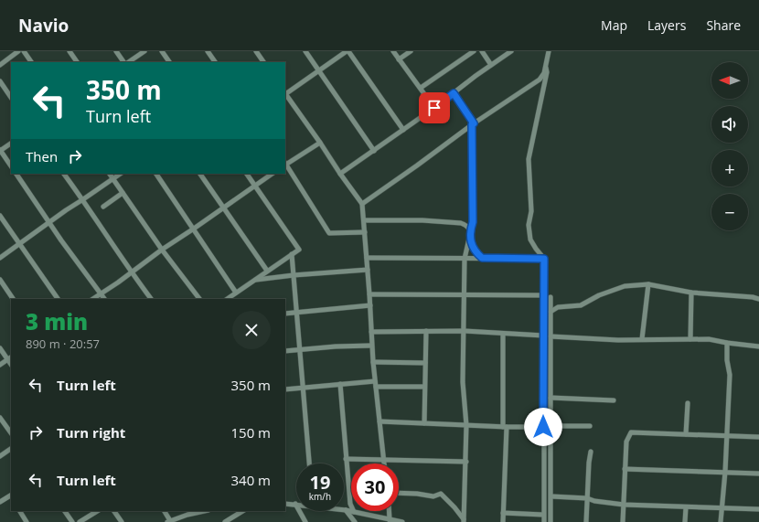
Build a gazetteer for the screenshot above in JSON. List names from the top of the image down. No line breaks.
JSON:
{"north":"left","page":{"header":"Navio","nav":["Map","Layers","Share"],"map_buttons":["+","−"],"turn":["350 m","Turn left"],"then":"Then","heading":["3 min","890 m · 20:57"],"list":[{"name":"Turn left","value":"350 m"},{"name":"Turn right","value":"150 m"},{"name":"Turn left","value":"340 m"}],"speed":"19 km/h","limit":"30"}}
